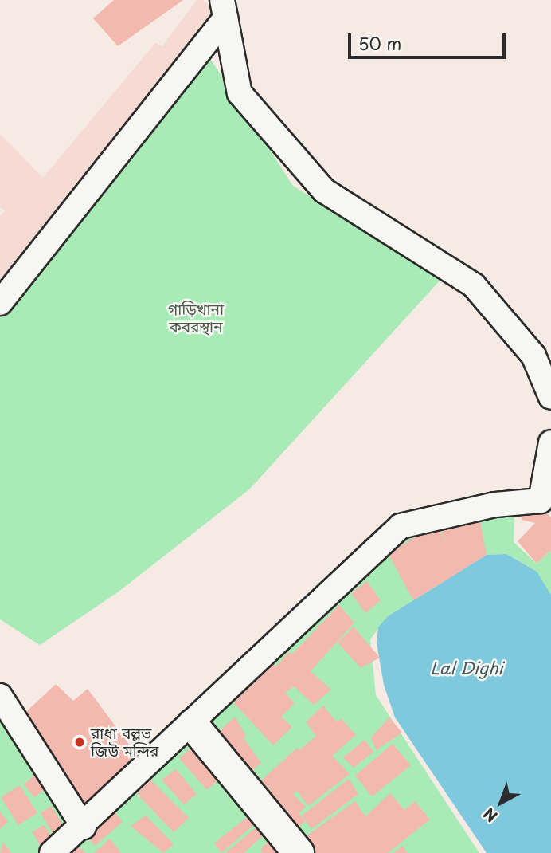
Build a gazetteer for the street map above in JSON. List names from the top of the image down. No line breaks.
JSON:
{"water":["Lal Dighi"],"parks":["গাড়িখানা কবরস্থান"],"places":["রাধা বল্লভ জিউ মন্দির"],"scale_bar":"50 m","north":"bottom left"}
